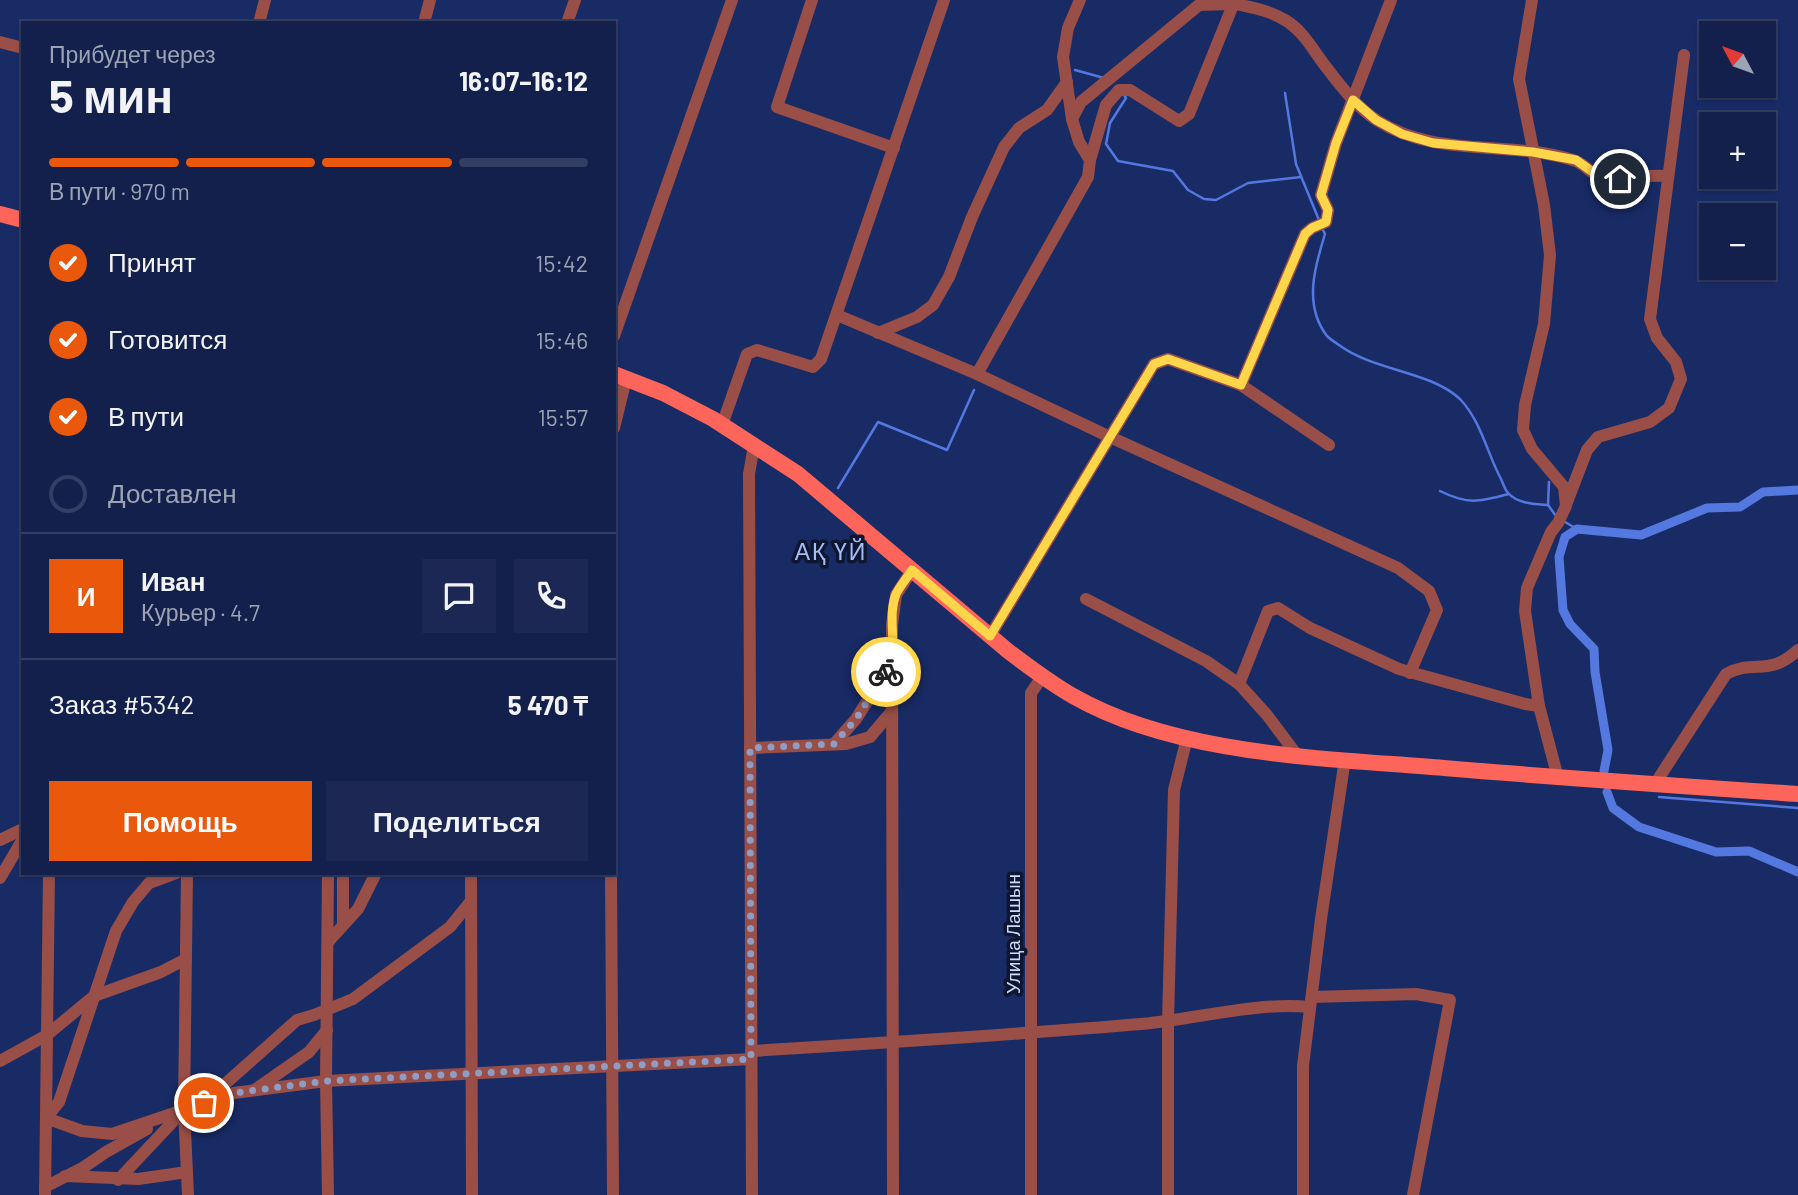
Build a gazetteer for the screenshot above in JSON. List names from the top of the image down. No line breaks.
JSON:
{"streets":{"street":["Улица Лашын"]},"districts":["АҚ ҮЙ"],"north":"top left","page":{"map_buttons":["+","−"],"heading":["5 мин","Прибудет через","16:07–16:12"],"panel":["Иван","Курьер · 4.7","Заказ #5342","5 470 ₸"],"bar":"В пути · 970 m","list":[["Принят","15:42"],["Готовится","15:46"],["В пути","15:57"],"Доставлен"],"round":"И","buttons":["Помощь","Поделиться"]}}
